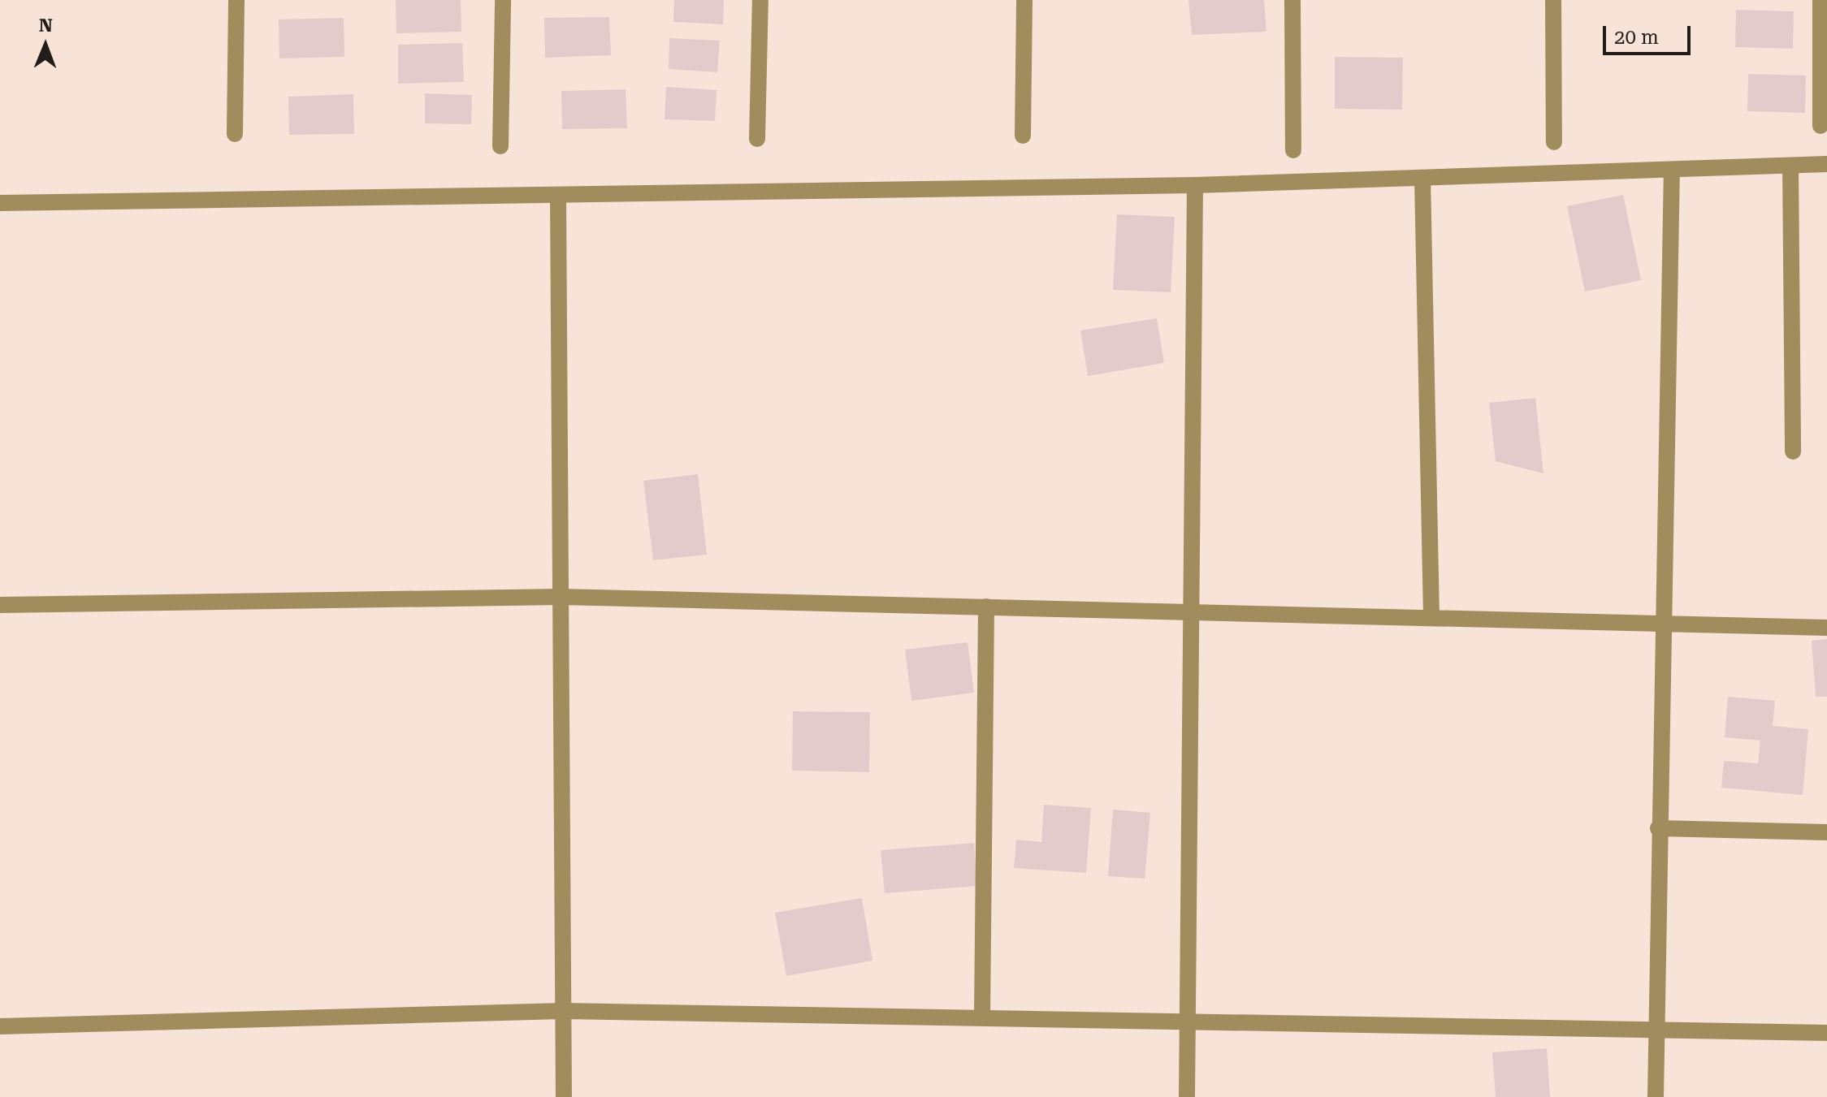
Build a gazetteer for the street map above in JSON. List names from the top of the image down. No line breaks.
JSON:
{"scale_bar":"20 m","north":"top"}
